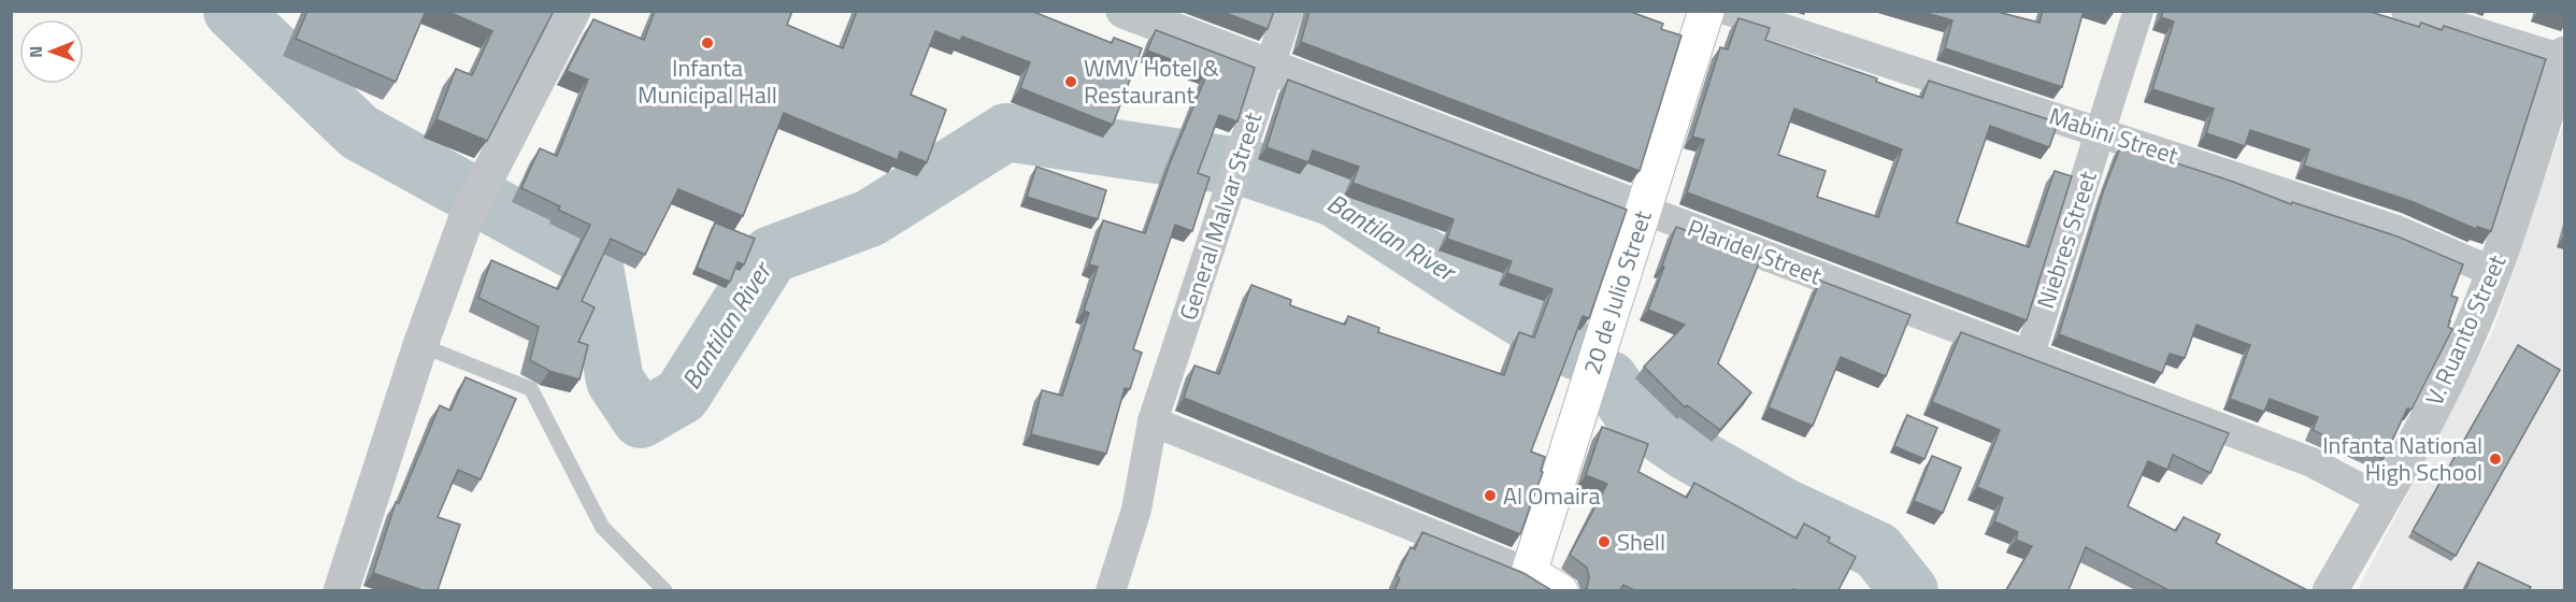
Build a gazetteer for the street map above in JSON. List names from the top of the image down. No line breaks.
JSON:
{"streets":{"main road":["20 de Julio Street"],"street":["Mabini Street","General Malvar Street","Niebres Street","Plaridel Street","V. Ruanto Street"]},"crossings":[["Mabini Street","Niebres Street"],["Mabini Street","V. Ruanto Street"],["General Malvar Street","Plaridel Street"],["Niebres Street","Plaridel Street"],["Plaridel Street","20 de Julio Street"],["Plaridel Street","V. Ruanto Street"]],"water":["Bantilan River"],"places":["Infanta Municipal Hall","WMV Hotel & Restaurant","Infanta National High School","Al Omaira","Shell"],"north":"left"}
